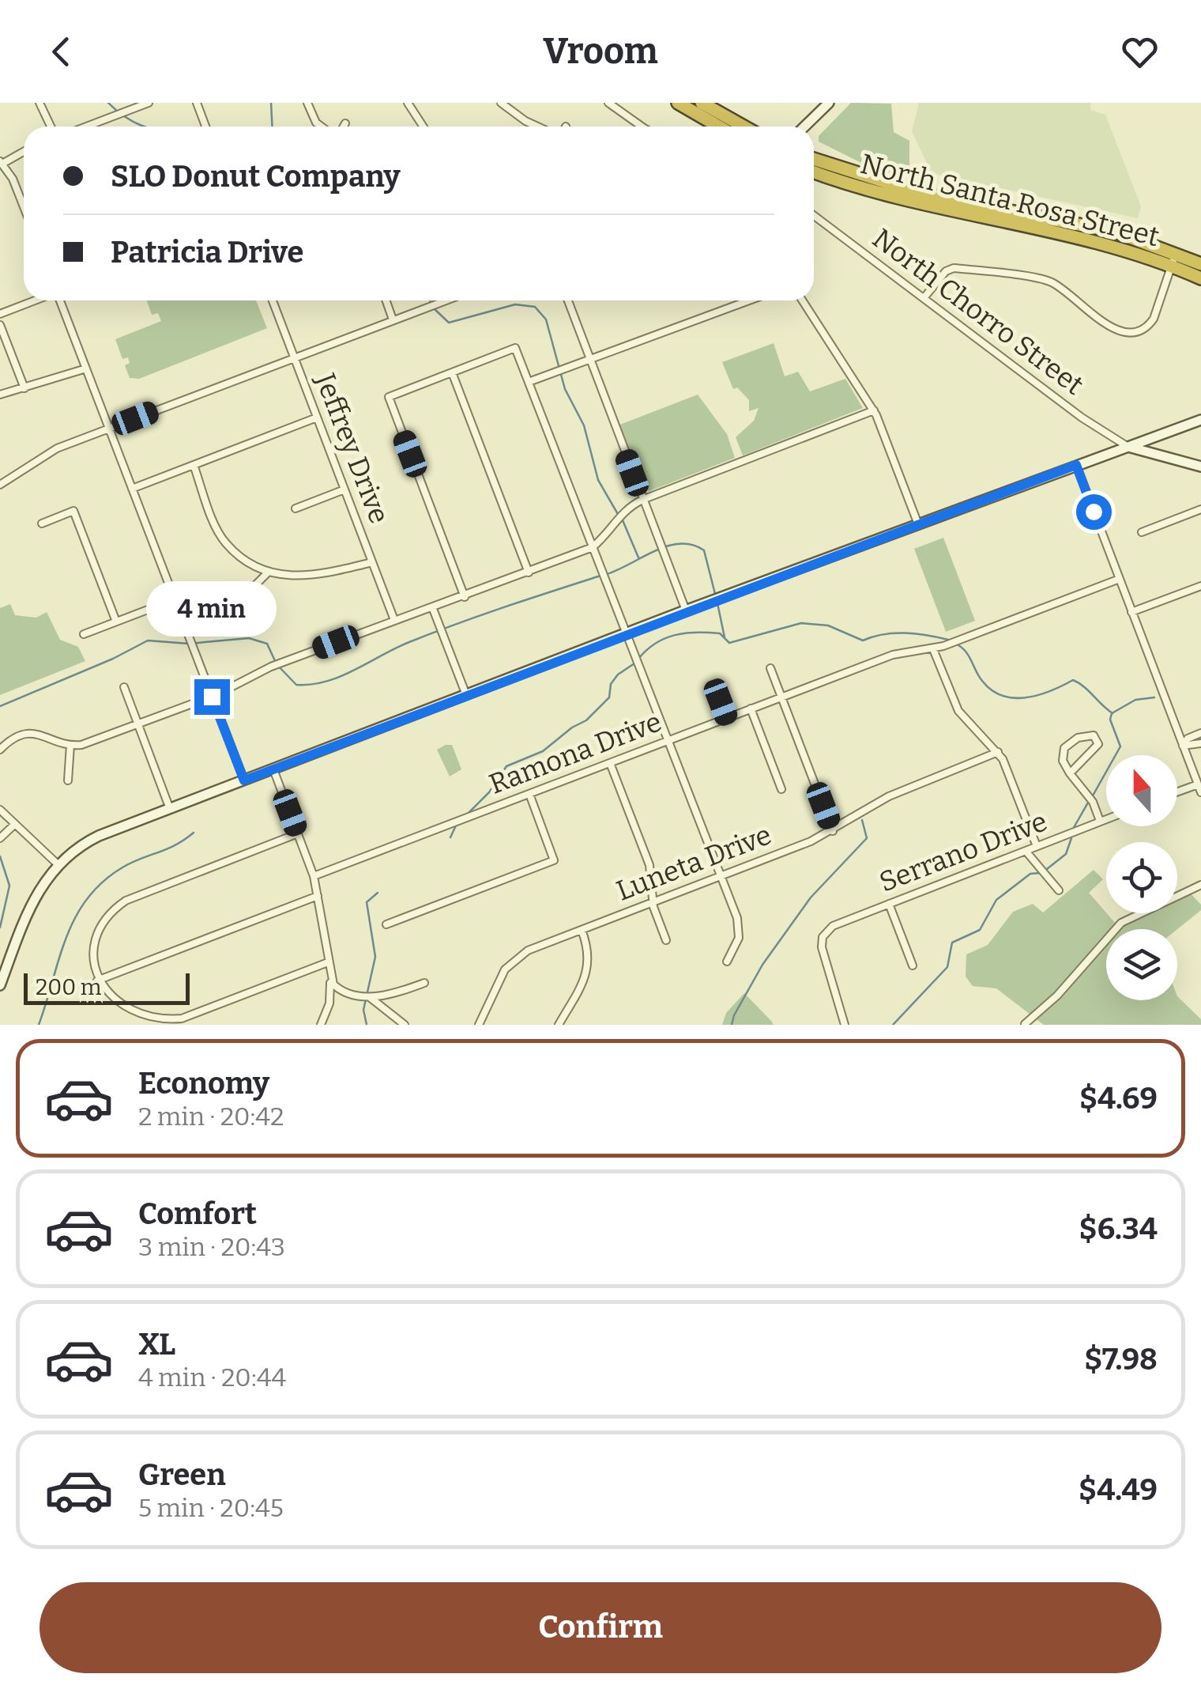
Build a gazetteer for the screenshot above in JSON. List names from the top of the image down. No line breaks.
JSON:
{"streets":{"highway":["North Santa Rosa Street"],"street":["North Chorro Street","Jeffrey Drive","Ramona Drive","Serrano Drive","Luneta Drive"]},"scale_bar":"200 m","north":"top","page":{"header":"Vroom","banner":["SLO Donut Company","Patricia Drive"],"bubble":"4 min","scale":"200 m","list":[{"name":"Economy","note":"2 min · 20:42","value":"$4.69"},{"name":"Comfort","note":"3 min · 20:43","value":"$6.34"},{"name":"XL","note":"4 min · 20:44","value":"$7.98"},{"name":"Green","note":"5 min · 20:45","value":"$4.49"}],"buttons":"Confirm"}}
